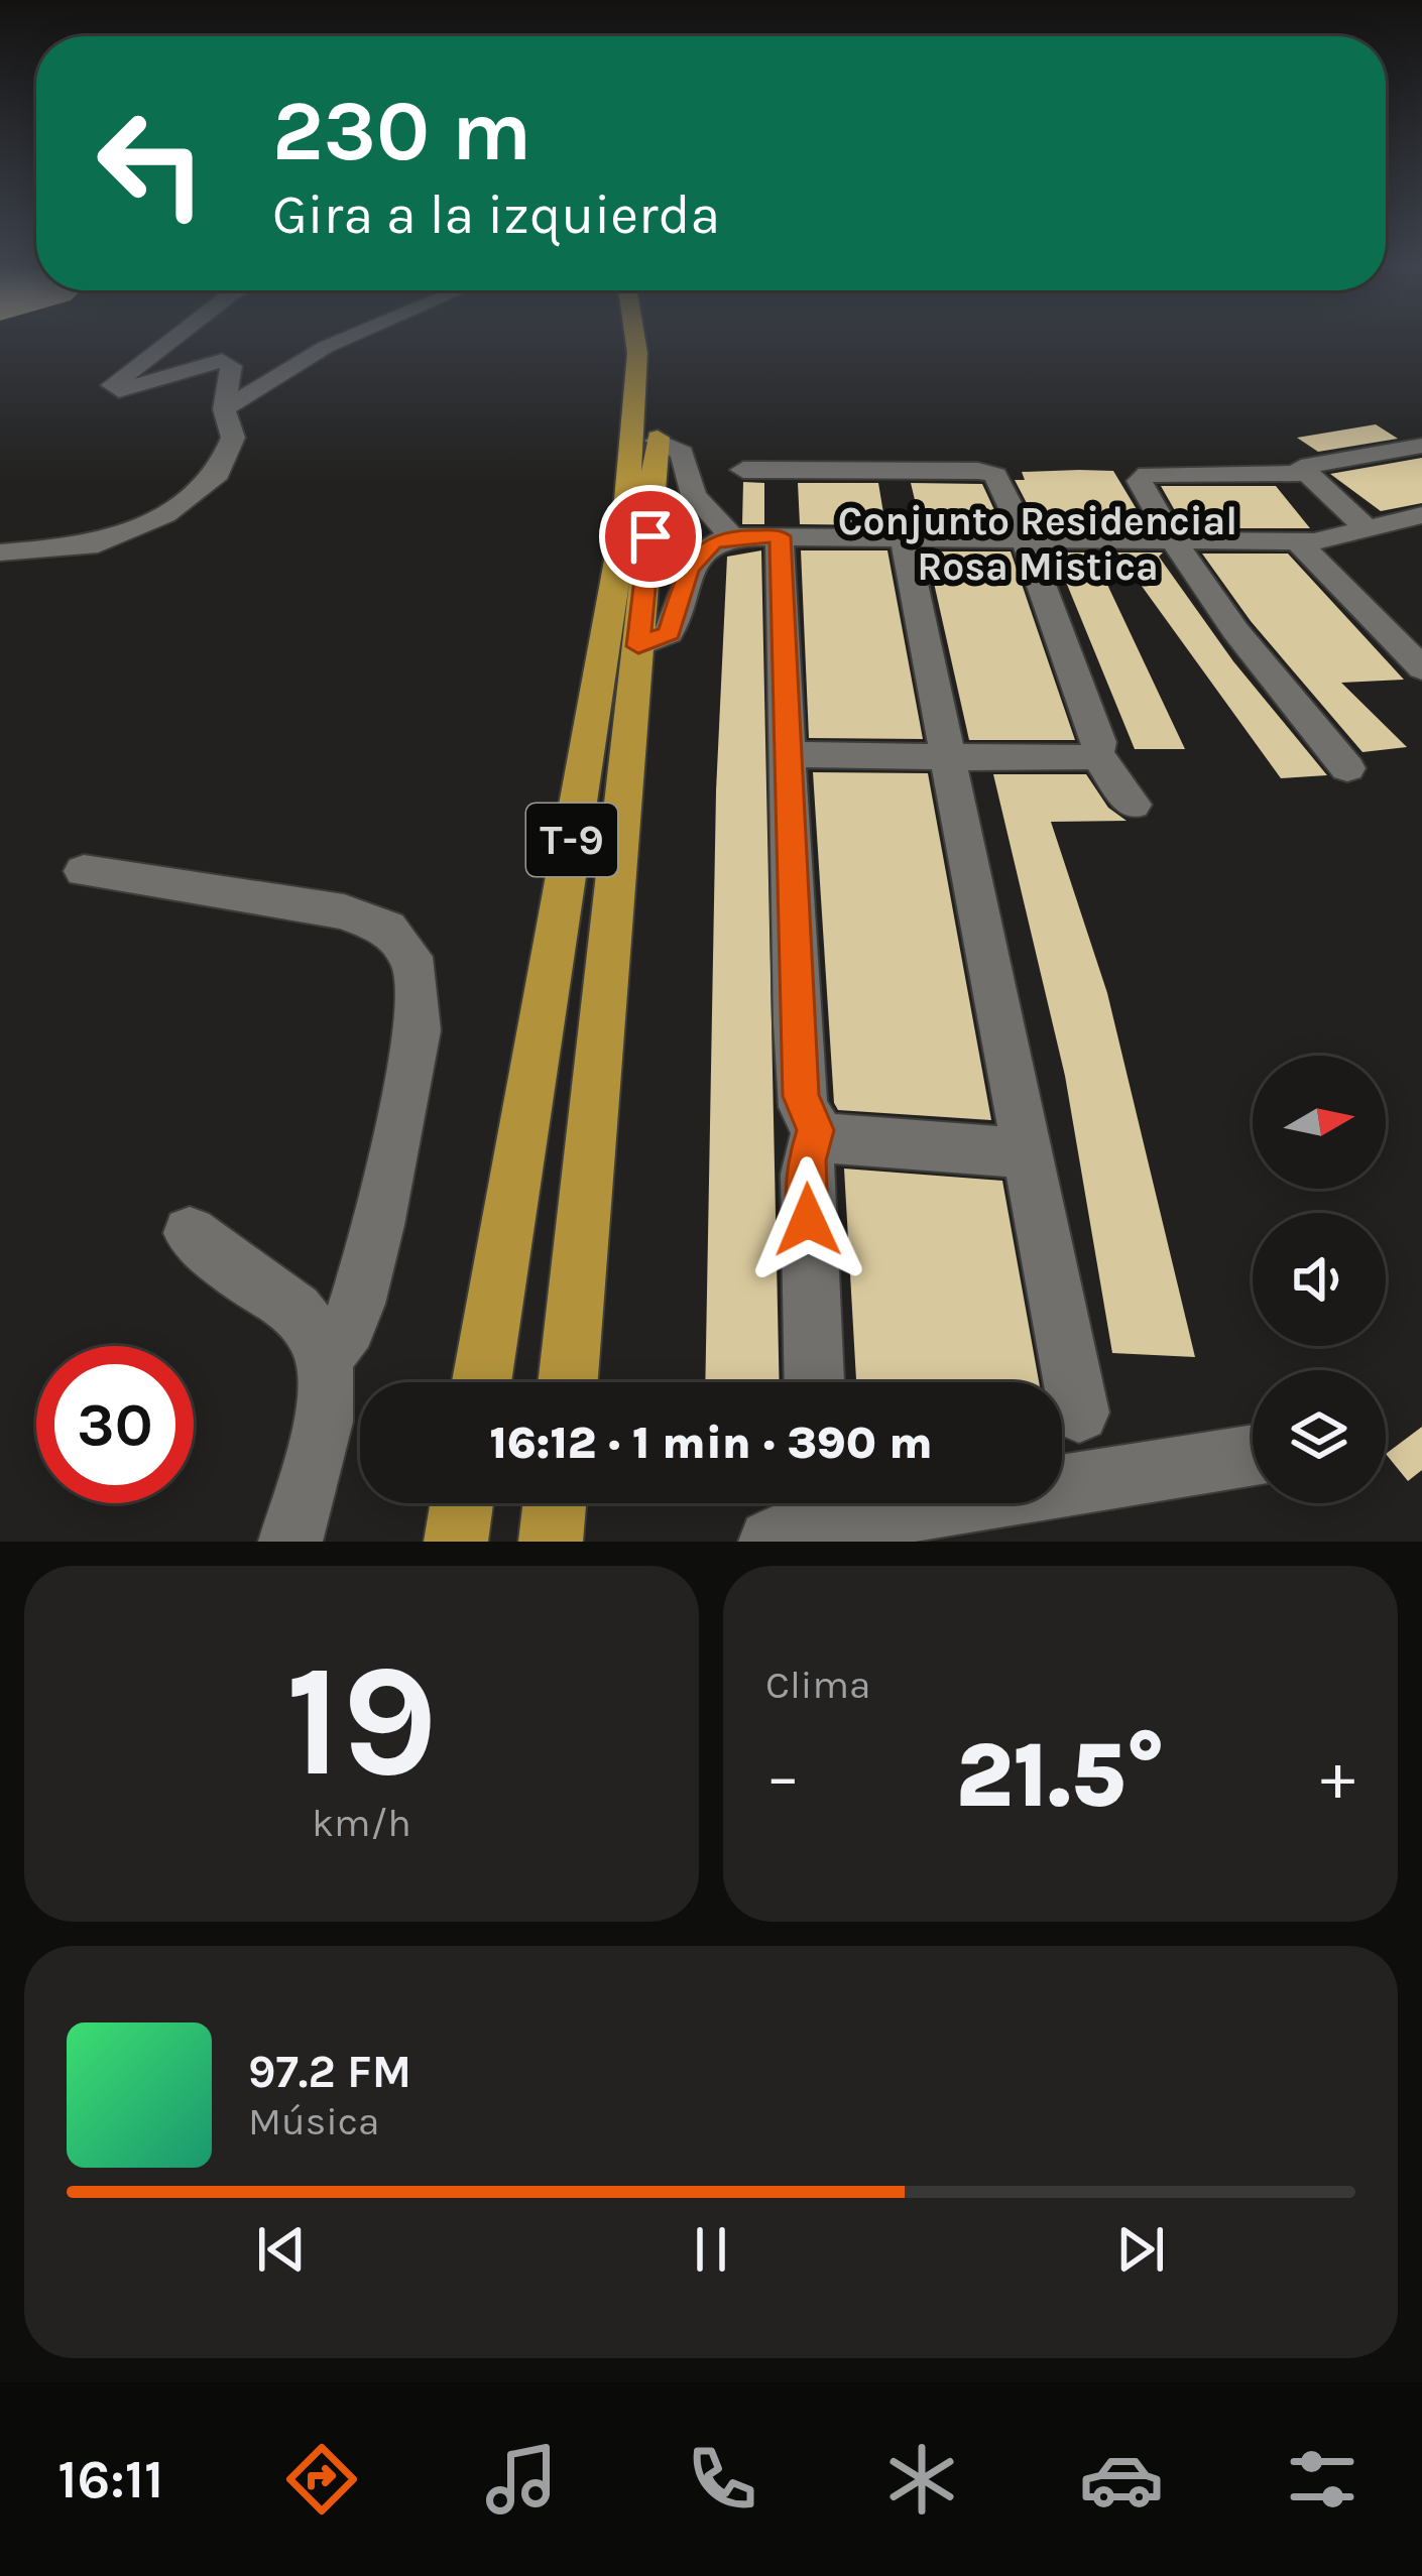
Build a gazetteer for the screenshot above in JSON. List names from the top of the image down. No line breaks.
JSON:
{"streets":{"highway":["T-9"]},"districts":["Conjunto Residencial Rosa Mistica"],"north":"right","page":{"turn":["230 m","Gira a la izquierda"],"limit":"30","trip":"16:12 · 1 min · 390 m","tile":[["19","km/h"],"Clima"],"heat":["−","21.5°","+"],"song":["97.2 FM","Música"],"tabs":"16:11"}}
